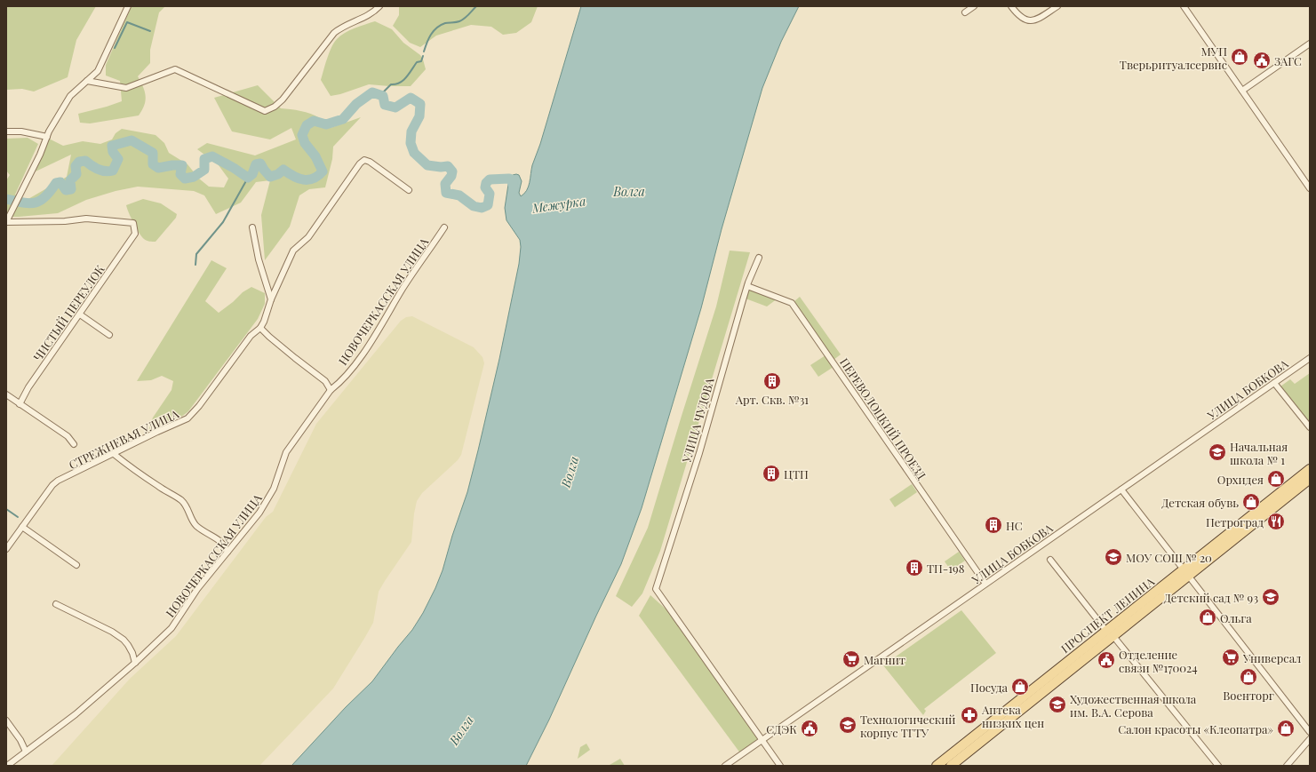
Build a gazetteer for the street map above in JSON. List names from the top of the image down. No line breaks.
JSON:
{"streets":{"main road":["ПРОСПЕКТ ЛЕНИНА"],"street":["НОВОЧЕРКАССКАЯ УЛИЦА","ЧИСТЫЙ ПЕРЕУЛОК","УЛИЦА БОБКОВА","ПЕРЕВОЛОЦКИЙ ПРОЕЗД","УЛИЦА ЧУДОВА","СТРЕЖНЕВАЯ УЛИЦА"]},"crossings":[["УЛИЦА БОБКОВА","ПЕРЕВОЛОЦКИЙ ПРОЕЗД"],["УЛИЦА БОБКОВА","УЛИЦА ЧУДОВА"],["ПЕРЕВОЛОЦКИЙ ПРОЕЗД","УЛИЦА ЧУДОВА"]],"water":["Волга","Межурка"],"places":{"shop":["МУП Тверьритуалсервис","Орхидея","Детская обувь","Ольга","Военторг","Посуда","Салон красоты «Клеопатра»"],"public building":["ЗАГС","Отделение связи №170024","СДЭК"],"building":["Арт. Скв. №31","ЦТП","НС","ТП-198"],"school or university":["Начальная школа № 1","МОУ СОШ № 20","Детский сад № 93","Художественная школа им. В.А. Серова","Технологический корпус ТГТУ"],"restaurant":["Петроград"],"supermarket":["Универсал","Магнит"],"pharmacy":["Аптека низких цен"]}}
